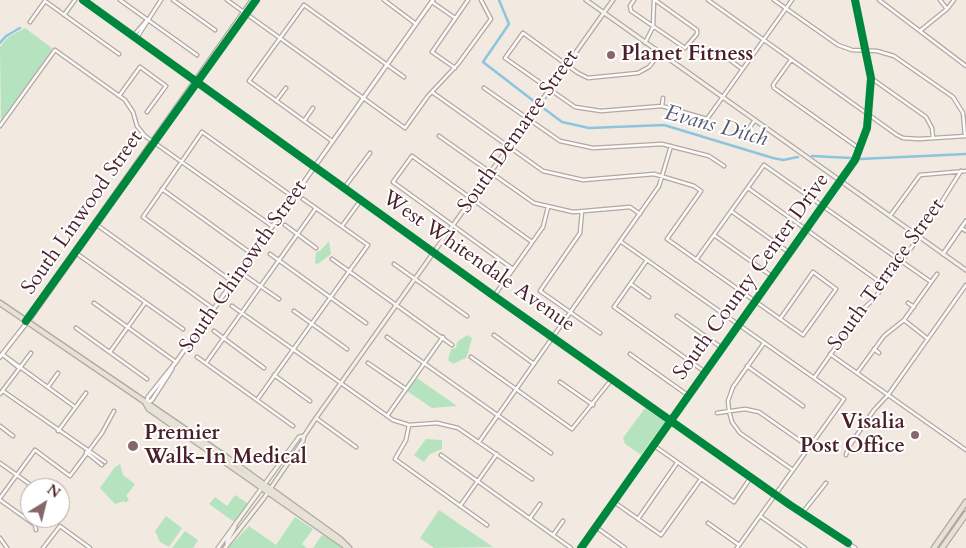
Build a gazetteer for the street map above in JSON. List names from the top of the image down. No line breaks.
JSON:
{"streets":{"main road":["South Demaree Street"],"street":["South Linwood Street","West Whitendale Avenue","South Chinowth Street","South Terrace Street","South County Center Drive"]},"crossings":[["South Demaree Street","West Whitendale Avenue"],["South Linwood Street","West Whitendale Avenue"],["West Whitendale Avenue","South Chinowth Street"],["West Whitendale Avenue","South County Center Drive"]],"water":["Evans Ditch"],"places":["Planet Fitness","Visalia Post Office","Premier Walk-In Medical"],"north":"top right"}
